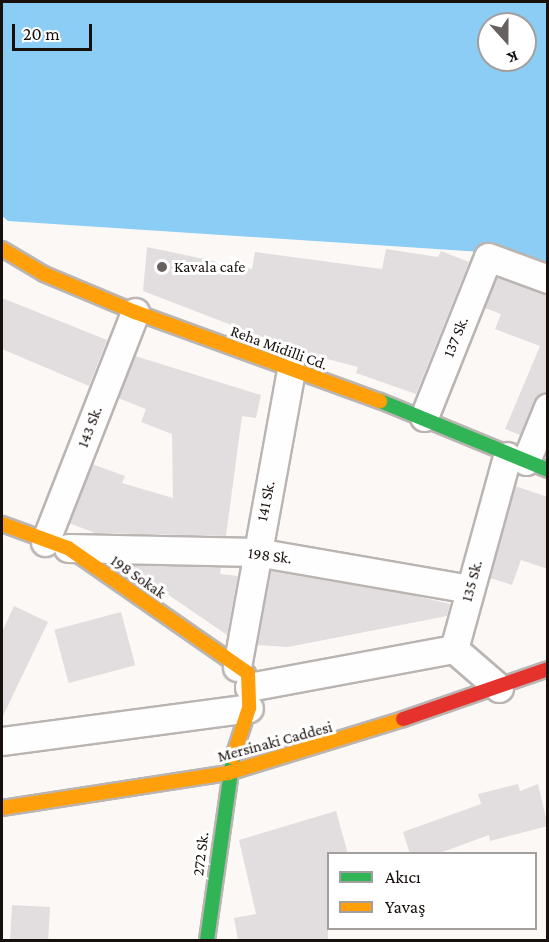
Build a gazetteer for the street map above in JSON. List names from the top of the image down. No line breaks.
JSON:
{"streets":{"street":["137 Sk.","Reha Midilli Cd.","143 Sk.","141 Sk.","198 Sk.","198 Sokak","135 Sk.","Mersinaki Caddesi","272 Sk."]},"crossings":[["137 Sk.","Reha Midilli Cd."],["Reha Midilli Cd.","143 Sk."],["Reha Midilli Cd.","141 Sk."],["Reha Midilli Cd.","135 Sk."],["143 Sk.","198 Sk."],["143 Sk.","198 Sokak"],["141 Sk.","198 Sk."],["141 Sk.","198 Sokak"],["141 Sk.","Mersinaki Caddesi"],["141 Sk.","272 Sk."],["198 Sk.","198 Sokak"],["198 Sk.","135 Sk."],["Mersinaki Caddesi","272 Sk."]],"places":["Kavala cafe"],"legend":["Akıcı","Yavaş"],"scale_bar":"20 m","north":"bottom"}
